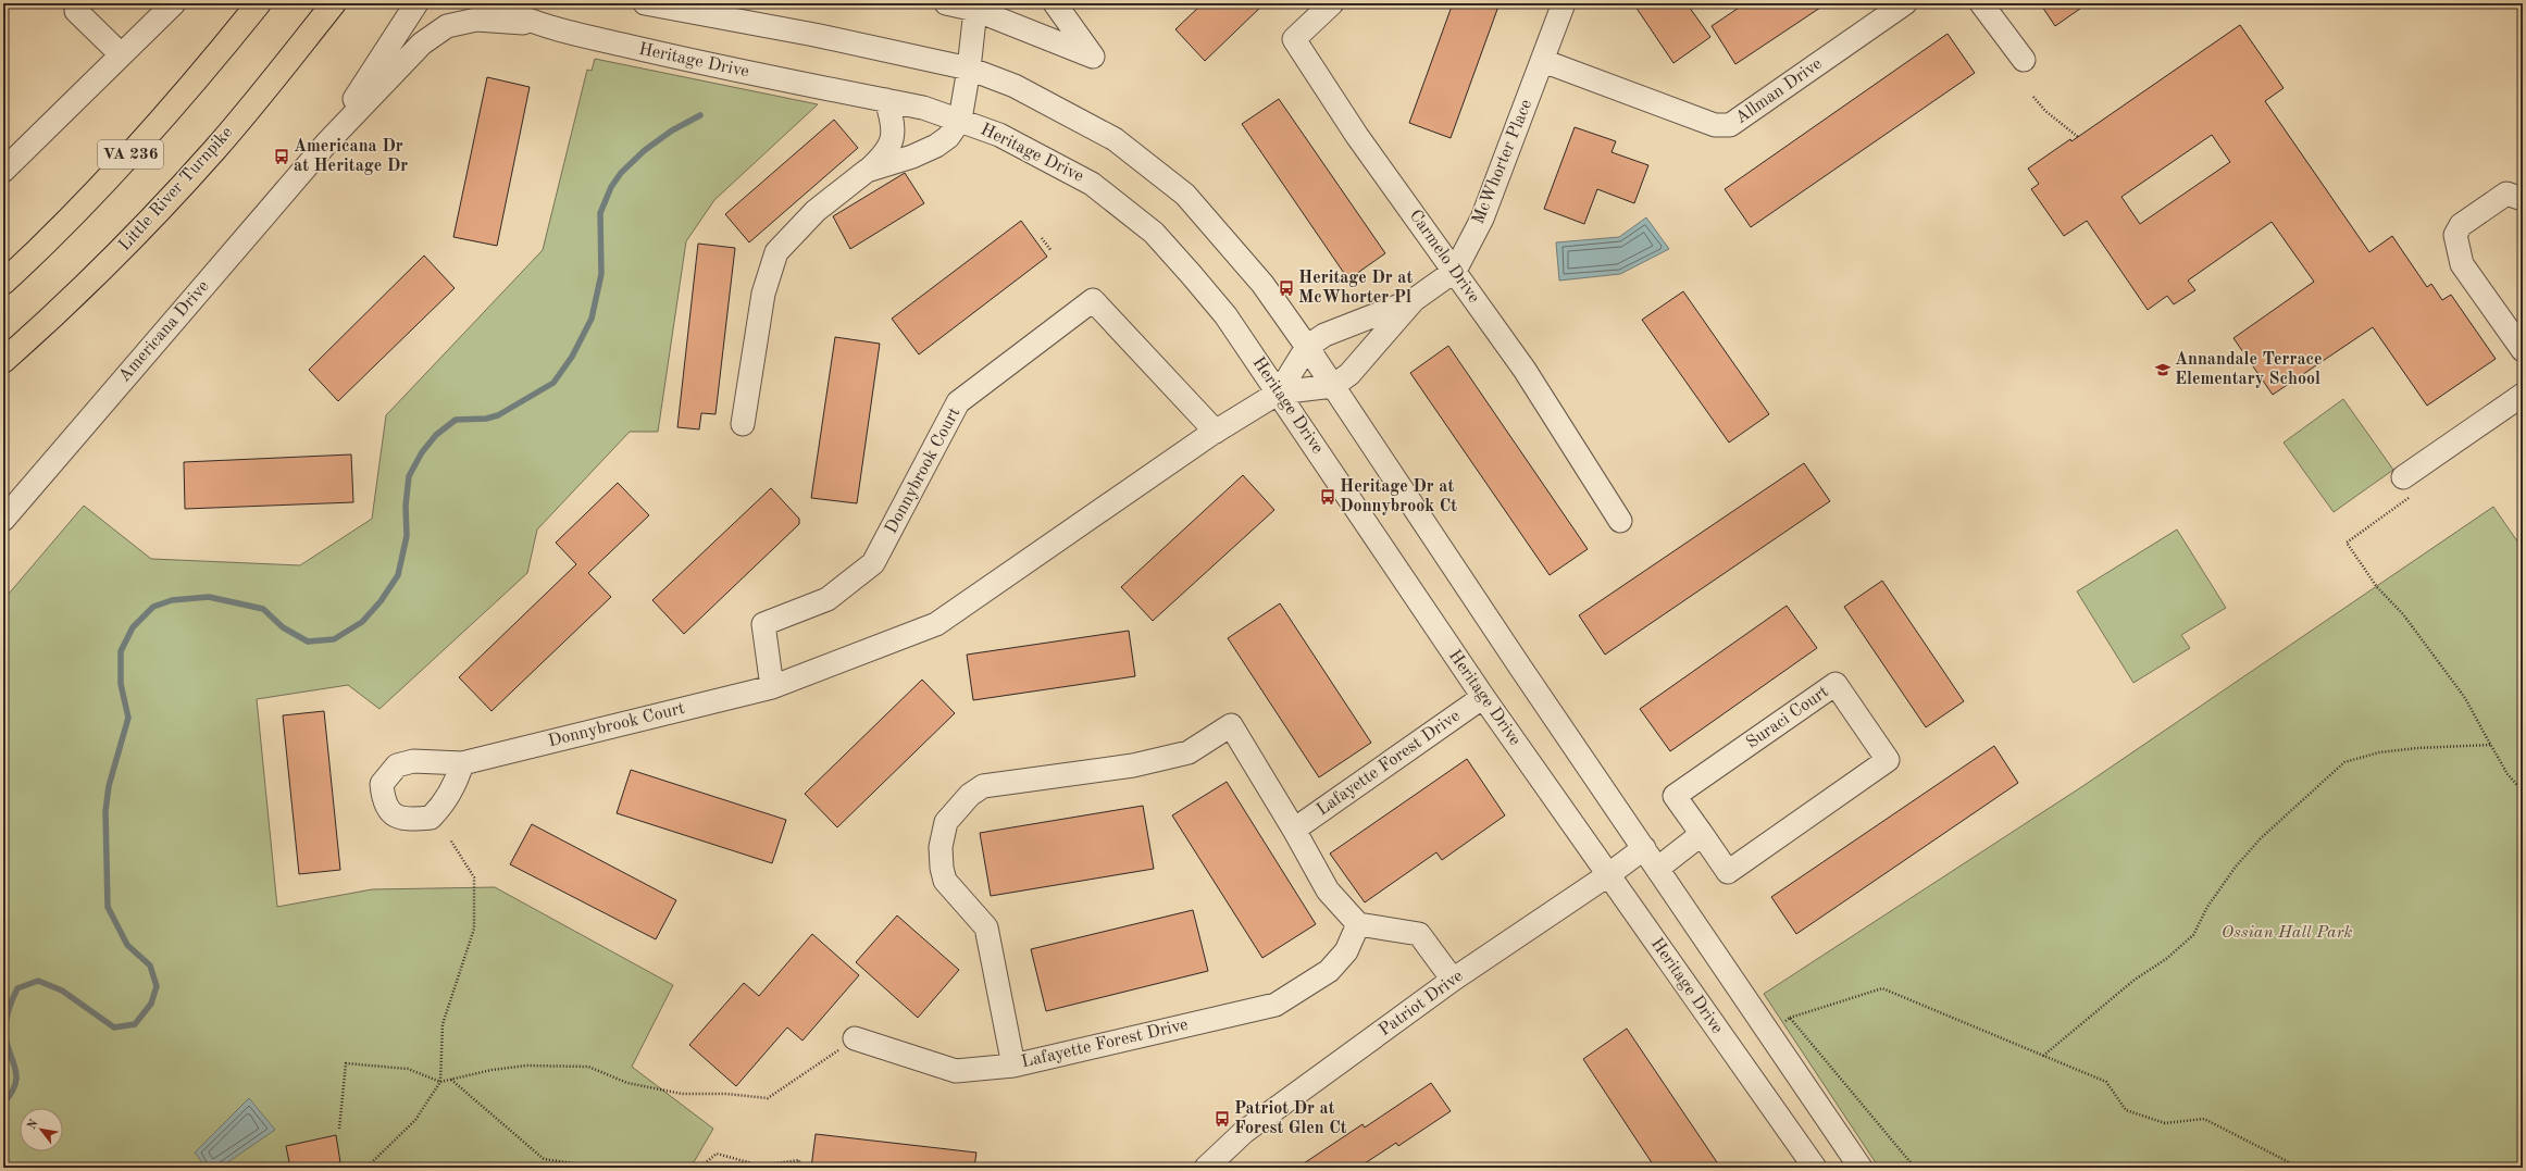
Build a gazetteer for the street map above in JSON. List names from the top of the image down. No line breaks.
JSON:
{"streets":{"main road":["VA 236","Little River Turnpike"],"street":["Heritage Drive","Allman Drive","McWhorter Place","Carmelo Drive","Americana Drive","Donnybrook Court","Suraci Court","Lafayette Forest Drive","Patriot Drive"]},"crossings":[["Heritage Drive","McWhorter Place"],["Heritage Drive","Americana Drive"],["Heritage Drive","Donnybrook Court"],["Heritage Drive","Lafayette Forest Drive"],["Heritage Drive","Patriot Drive"],["Allman Drive","McWhorter Place"],["McWhorter Place","Carmelo Drive"],["McWhorter Place","Donnybrook Court"]],"parks":["Ossian Hall Park"],"places":{"bus stop":["Americana Dr at Heritage Dr","Heritage Dr at McWhorter Pl","Heritage Dr at Donnybrook Ct","Patriot Dr at Forest Glen Ct"],"school or university":["Annandale Terrace Elementary School"]},"north":"top left"}
